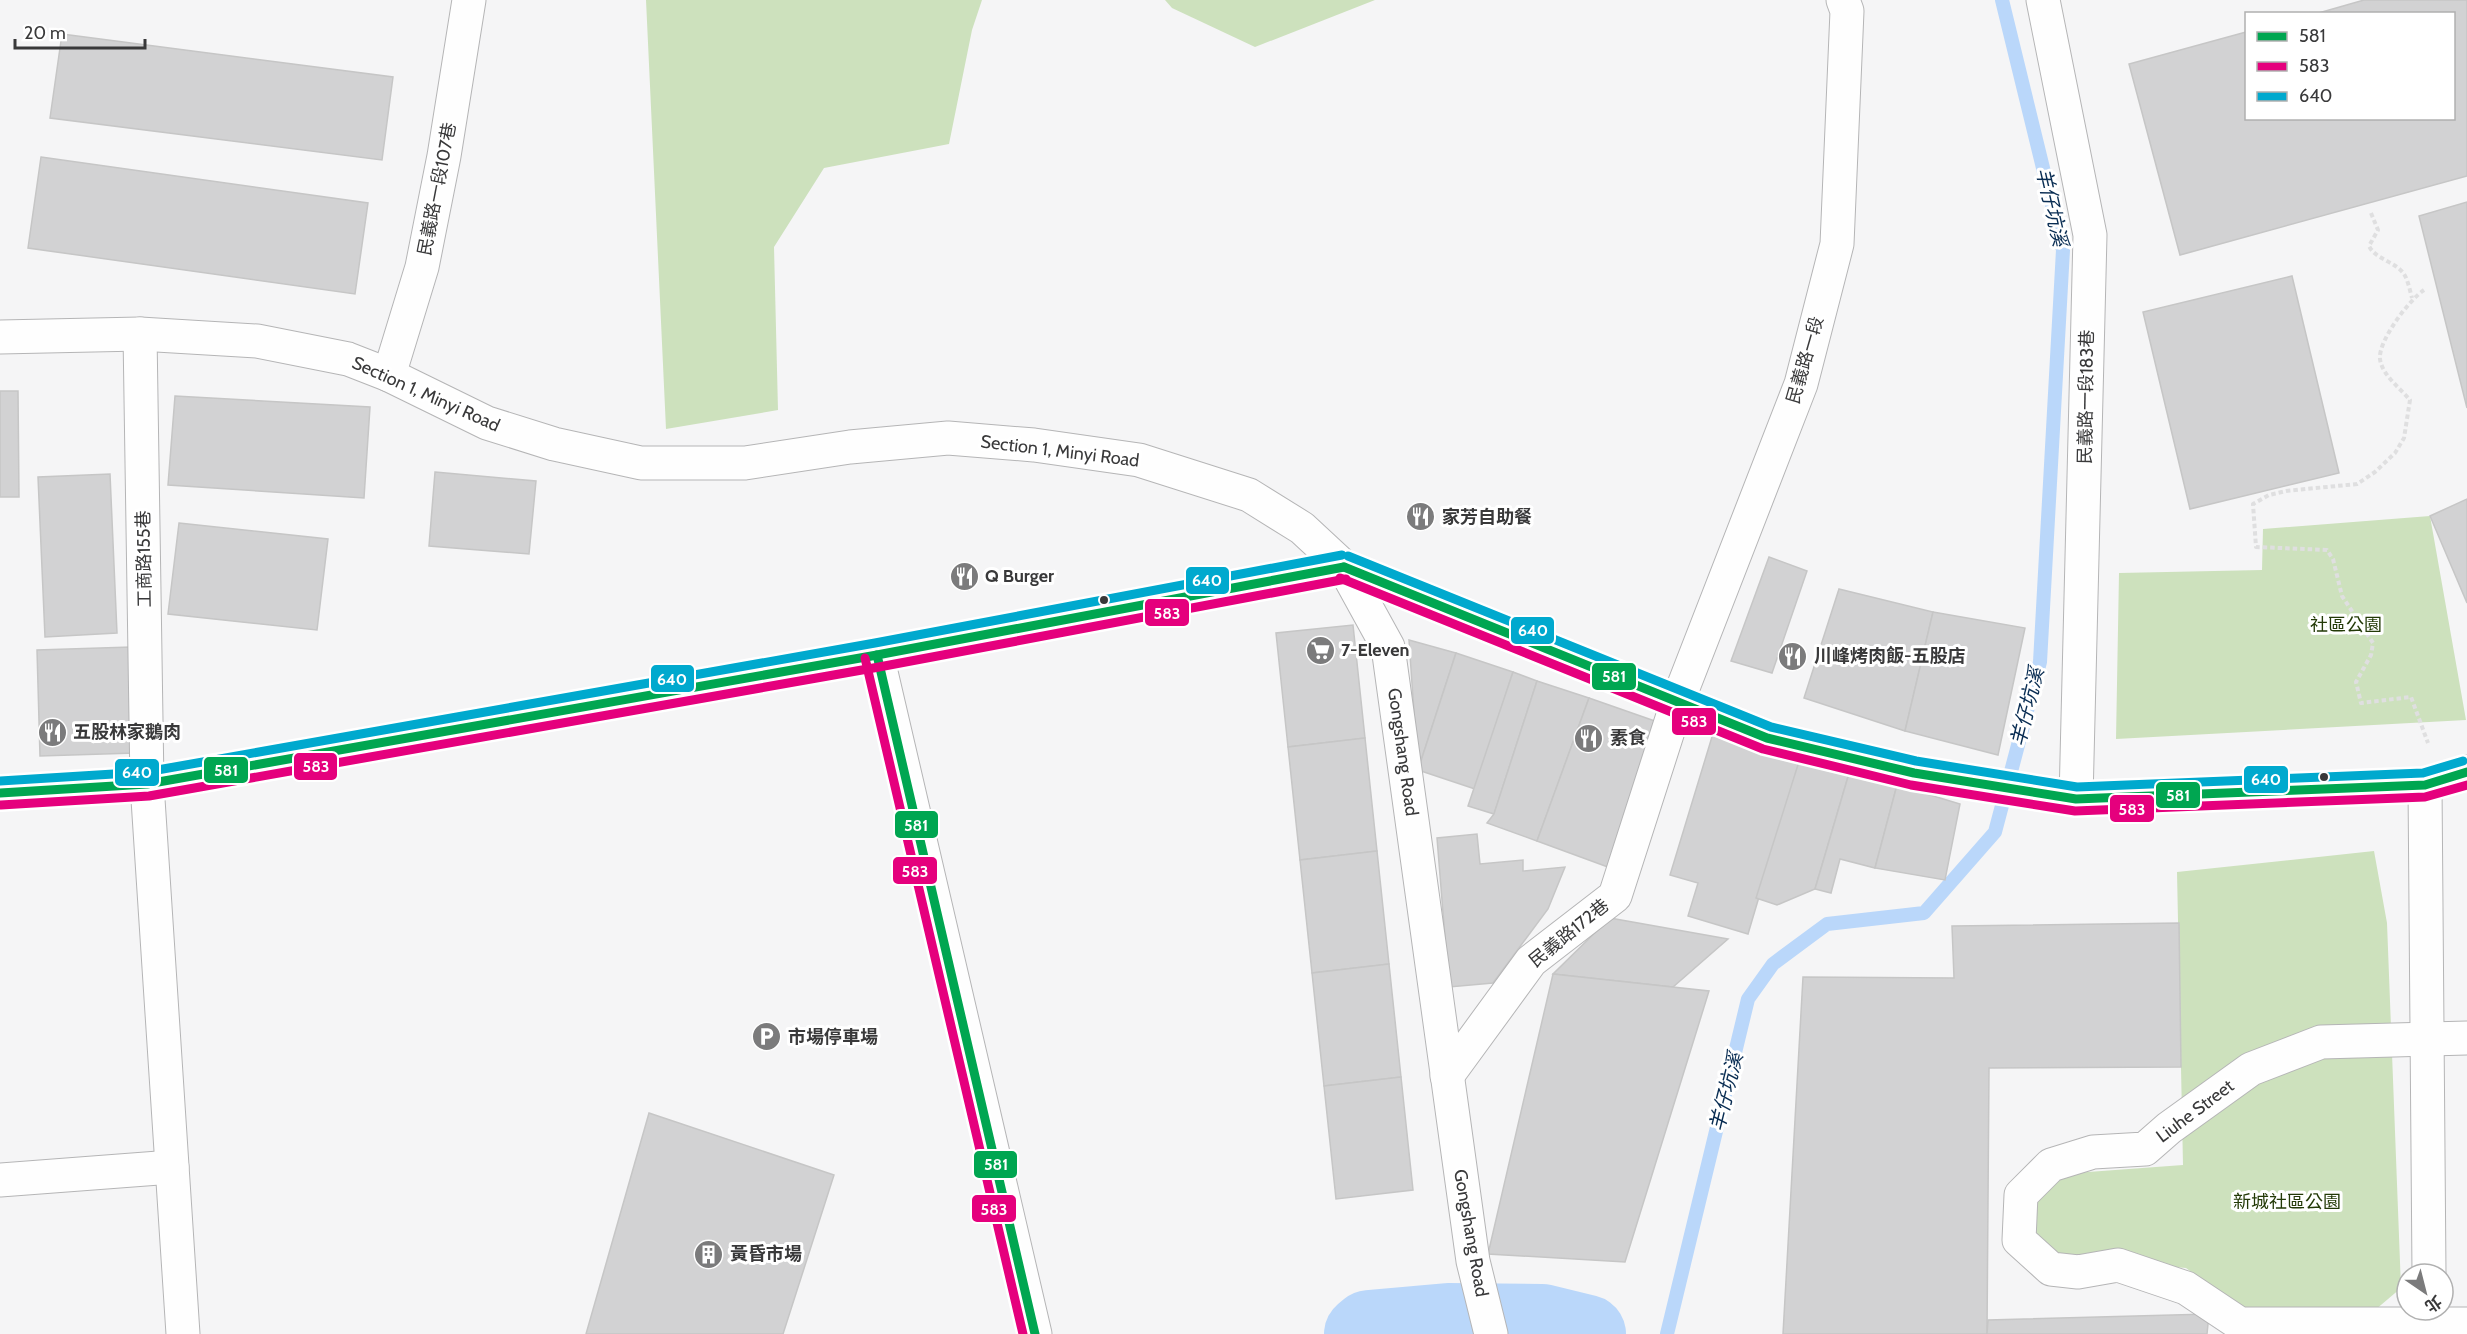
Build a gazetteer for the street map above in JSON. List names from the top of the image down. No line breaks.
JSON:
{"streets":{"street":["民義路一段107巷","民義路一段","Section 1, Minyi Road","民義路一段183巷","工商路155巷","Gongshang Road","民義路172巷","Liuhe Street"]},"crossings":[["民義路一段107巷","Section 1, Minyi Road"],["民義路一段","Section 1, Minyi Road"],["民義路一段","民義路172巷"],["Section 1, Minyi Road","民義路一段183巷"],["Section 1, Minyi Road","工商路155巷"],["Section 1, Minyi Road","Gongshang Road"],["Section 1, Minyi Road","民義路172巷"],["Gongshang Road","民義路172巷"]],"water":["羊仔坑溪"],"parks":["社區公園","新城社區公園"],"places":{"restaurant":["家芳自助餐","Q Burger","川峰烤肉飯-五股店","五股林家鵝肉","素食"],"supermarket":["7-Eleven"],"parking":["市場停車場"],"building":["黃昏市場"]},"lines":["transit line 640","transit line 581","transit line 583"],"legend":["581","583","640"],"scale_bar":"20 m","north":"bottom right"}
